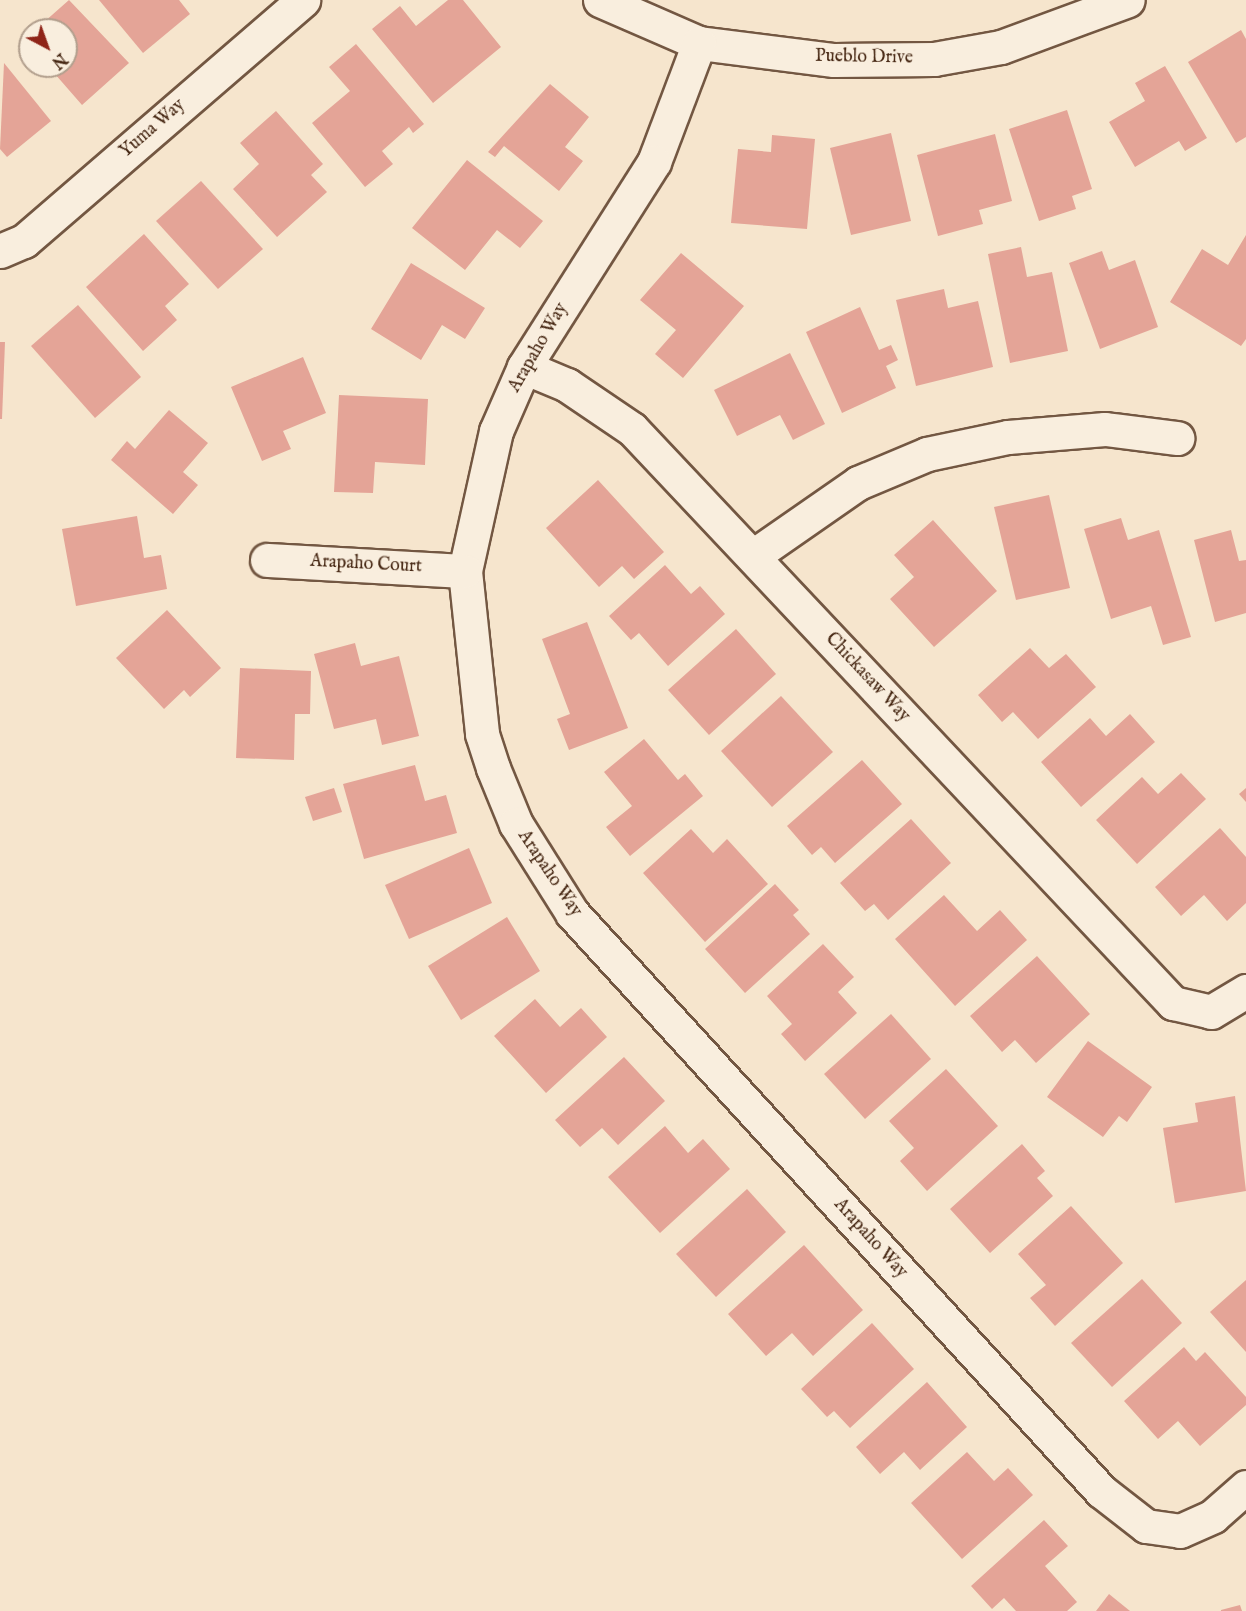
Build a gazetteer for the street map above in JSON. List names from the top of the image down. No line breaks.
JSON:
{"streets":{"street":["Pueblo Drive","Yuma Way","Arapaho Way","Arapaho Court","Chickasaw Way"]},"crossings":[["Pueblo Drive","Arapaho Way"],["Arapaho Way","Arapaho Court"],["Arapaho Way","Chickasaw Way"]],"north":"bottom right"}
